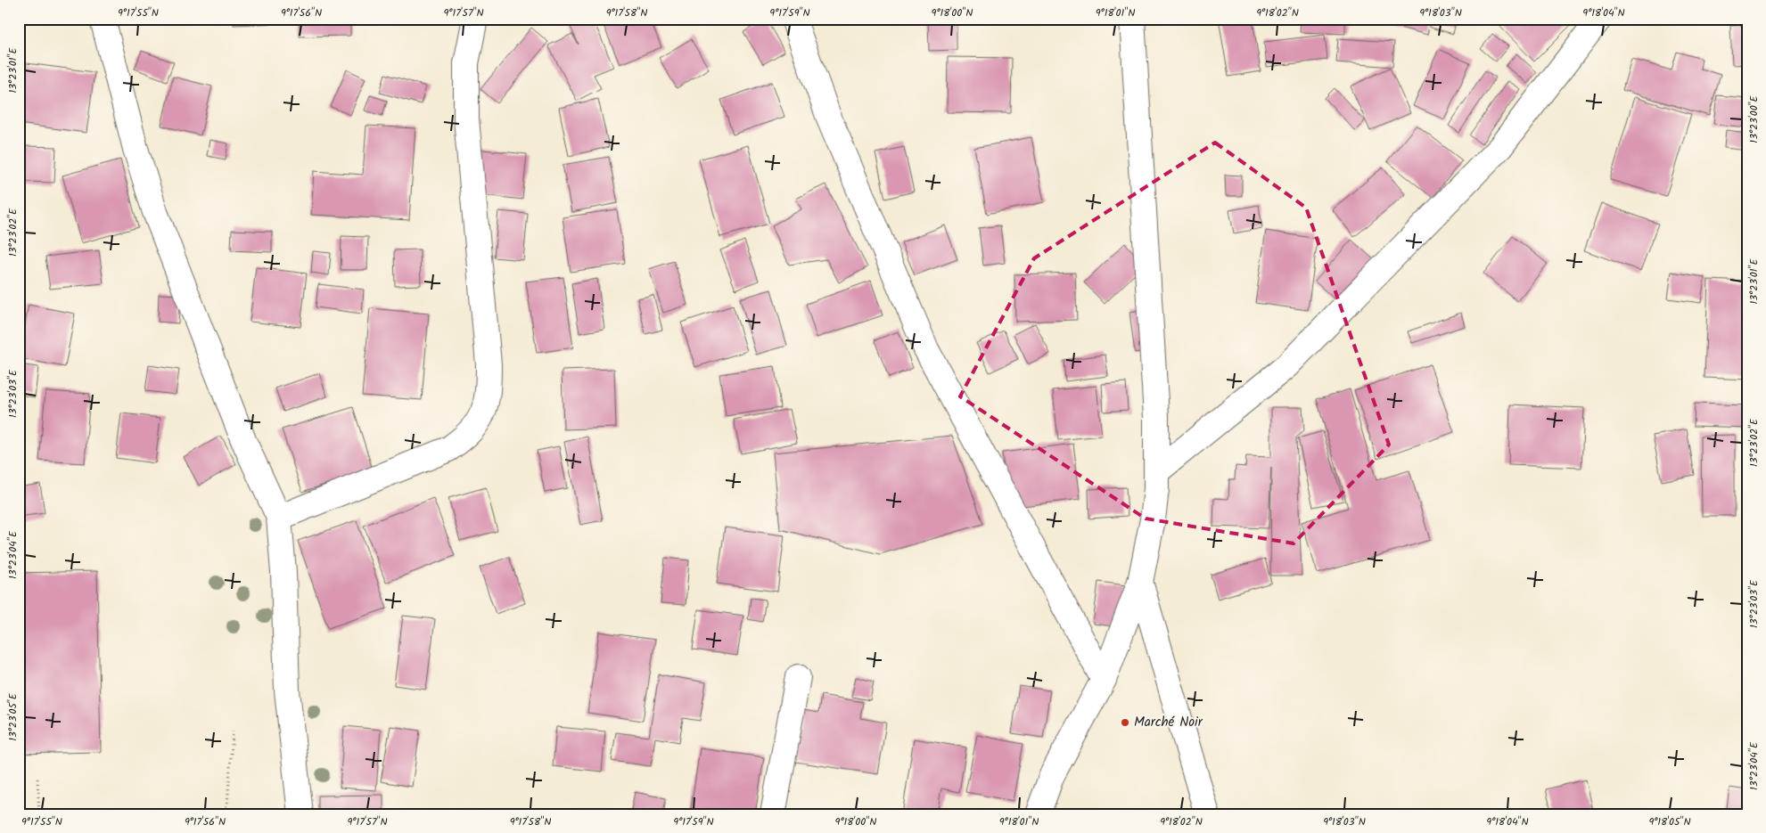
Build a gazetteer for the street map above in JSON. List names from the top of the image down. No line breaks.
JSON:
{"places":["Marché Noir"],"coordinates":["9°17'55\"N","9°17'56\"N","9°17'57\"N","9°17'58\"N","9°17'59\"N","9°18'00\"N","9°18'01\"N","9°18'02\"N","9°18'03\"N","9°18'04\"N","13°23'01\"E","13°23'00\"E","13°23'02\"E","13°23'03\"E","13°23'04\"E","13°23'05\"E","9°18'05\"N"]}
